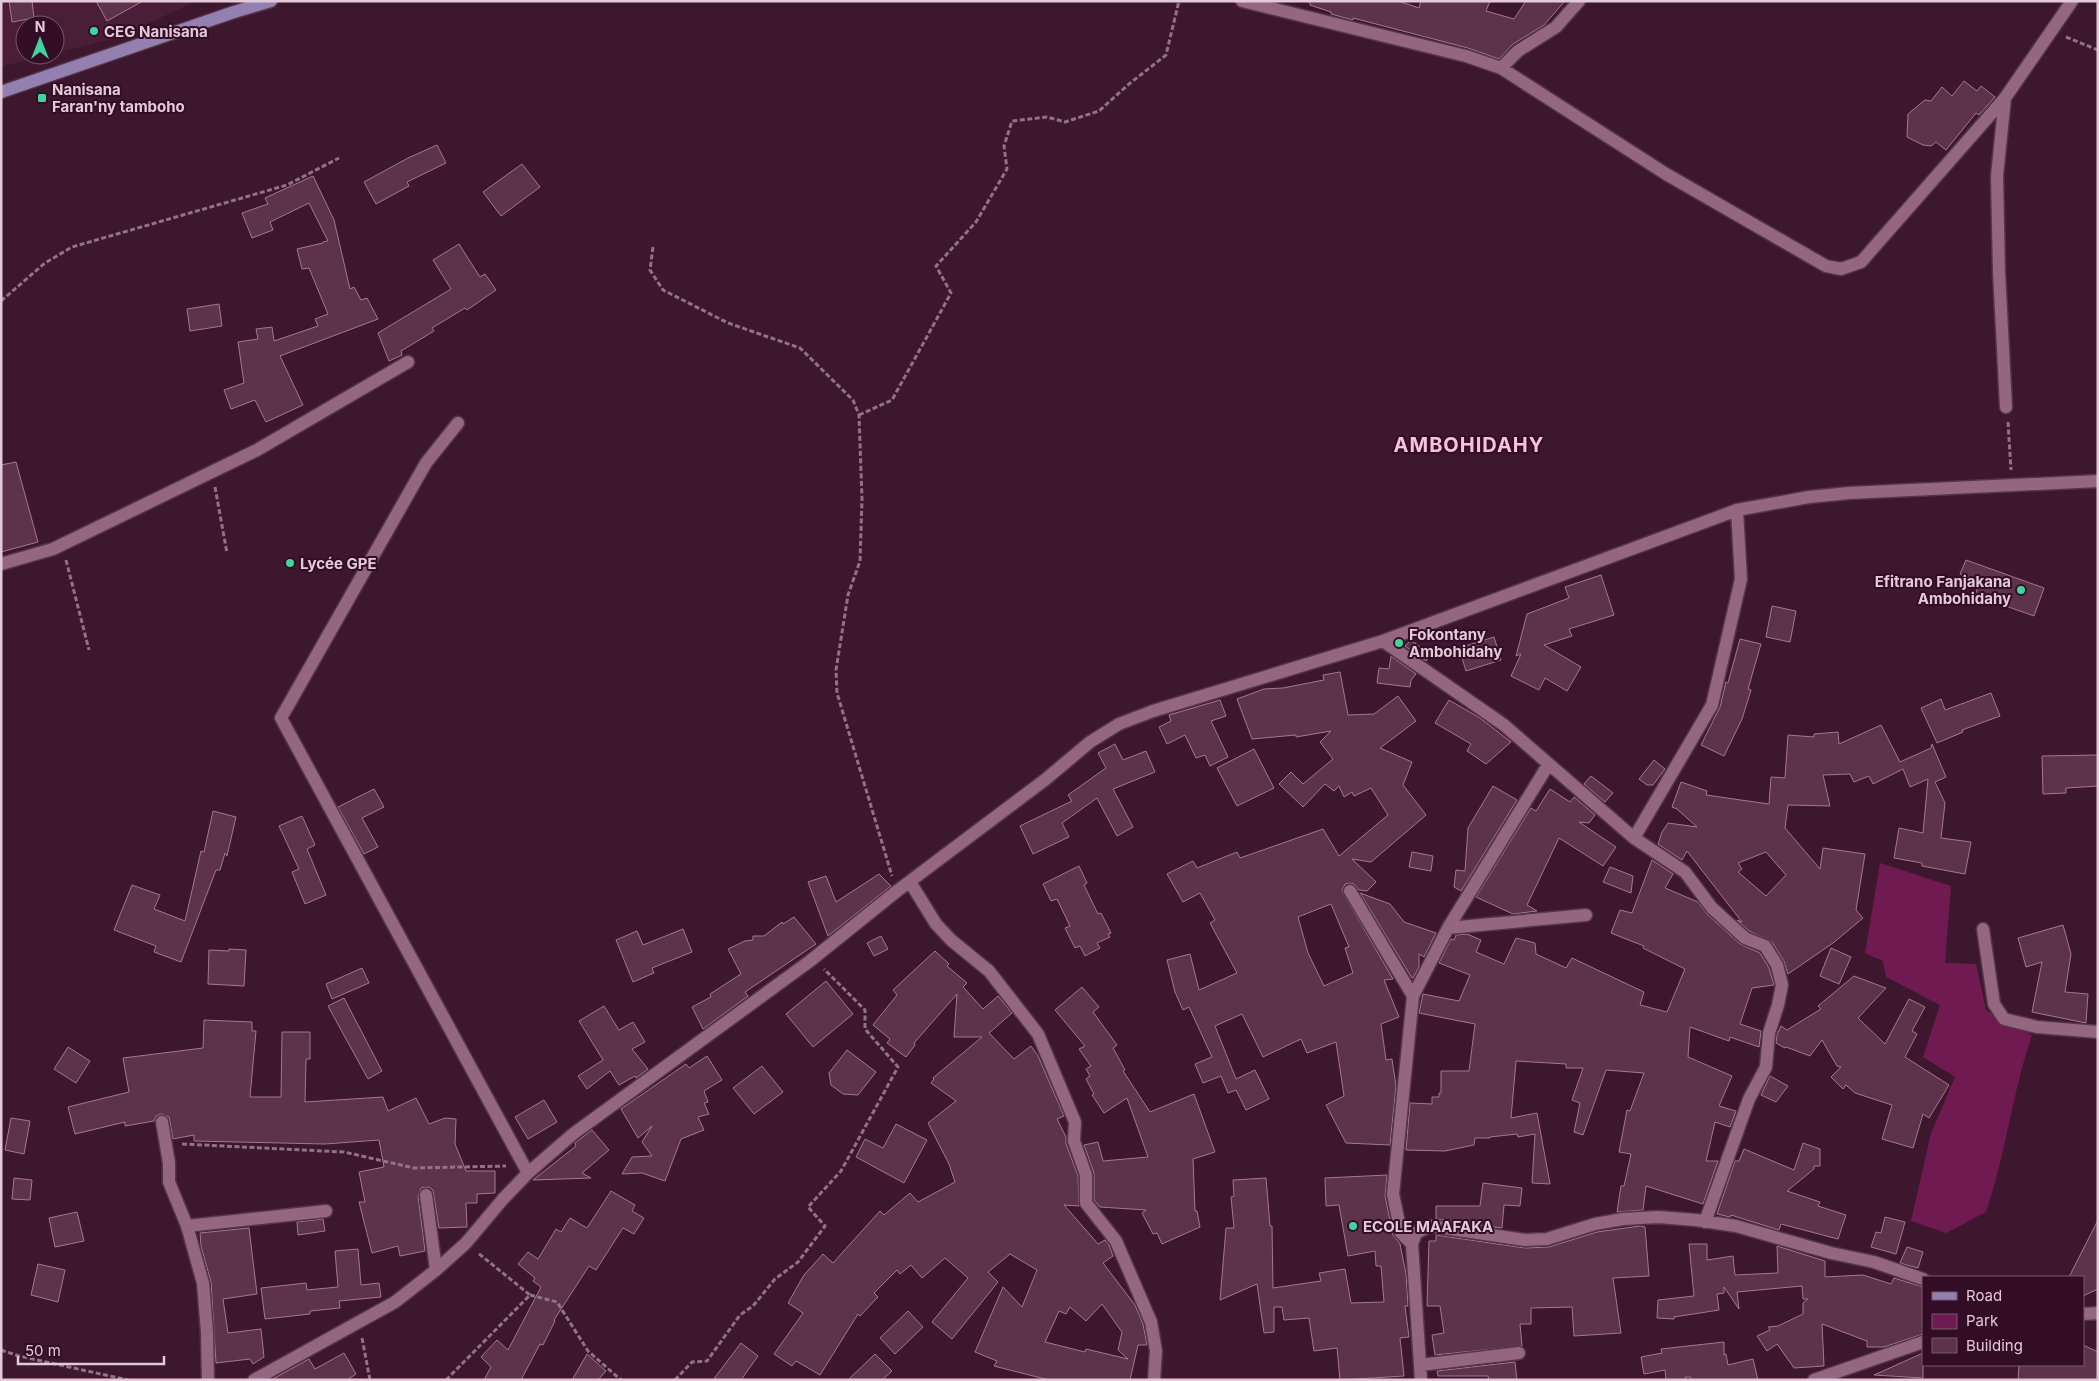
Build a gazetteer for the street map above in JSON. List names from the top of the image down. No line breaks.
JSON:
{"districts":["AMBOHIDAHY"],"places":{"other":["CEG Nanisana","Lycée GPE","Efitrano Fanjakana Ambohidahy","Fokontany Ambohidahy","ECOLE MAAFAKA"],"transit":["Nanisana Faran'ny tamboho"]},"legend":["Road","Park","Building"],"scale_bar":"50 m","north":"top"}
